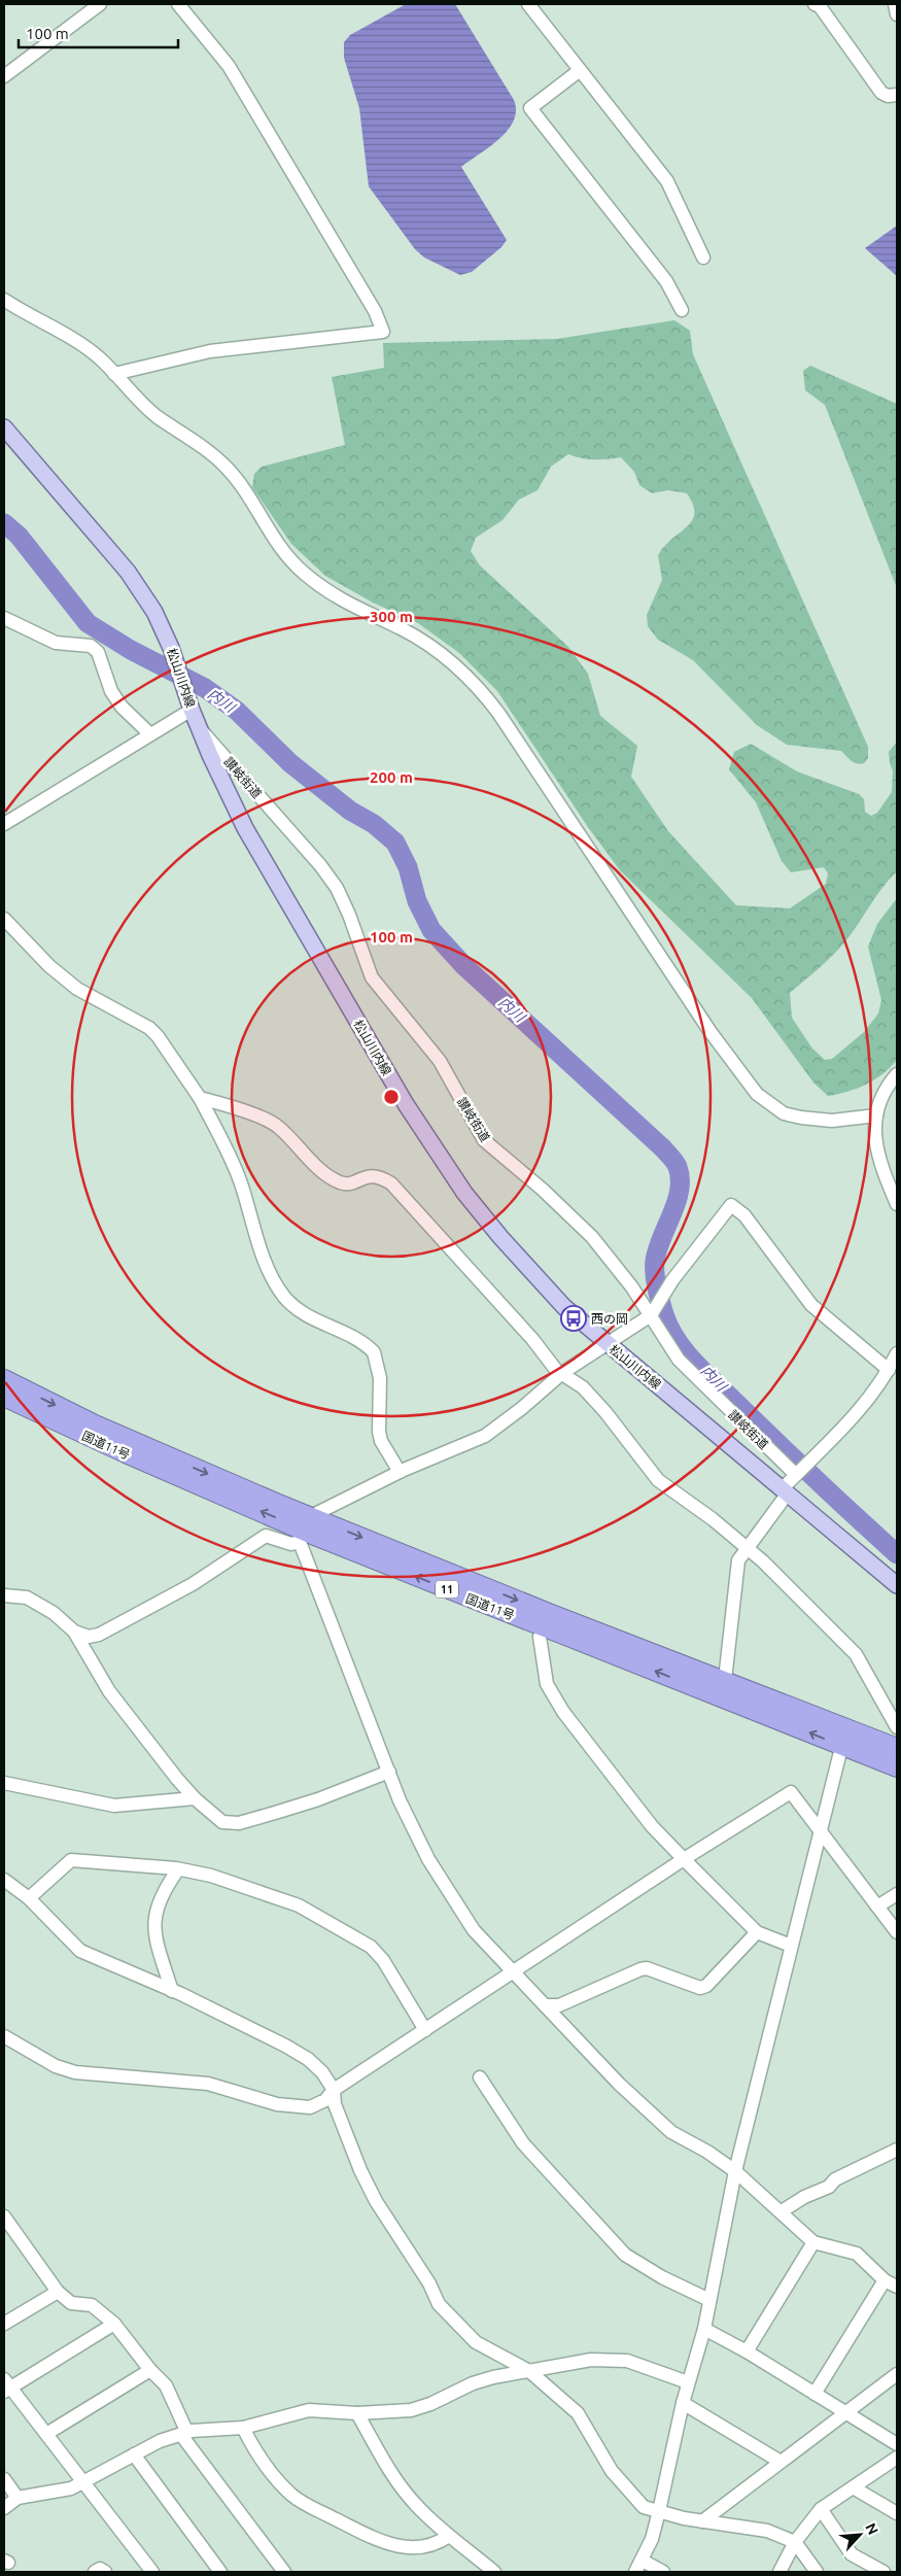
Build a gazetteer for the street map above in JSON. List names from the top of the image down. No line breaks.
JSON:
{"streets":{"highway":["国道11号","11"],"main road":["松山川内線"],"street":["讃岐街道"]},"crossings":[["松山川内線","讃岐街道"]],"water":["内川"],"places":{"bus stop":["西の岡"]},"scale_bar":"100 m","north":"top right","rings":["300 m","200 m","100 m"]}
